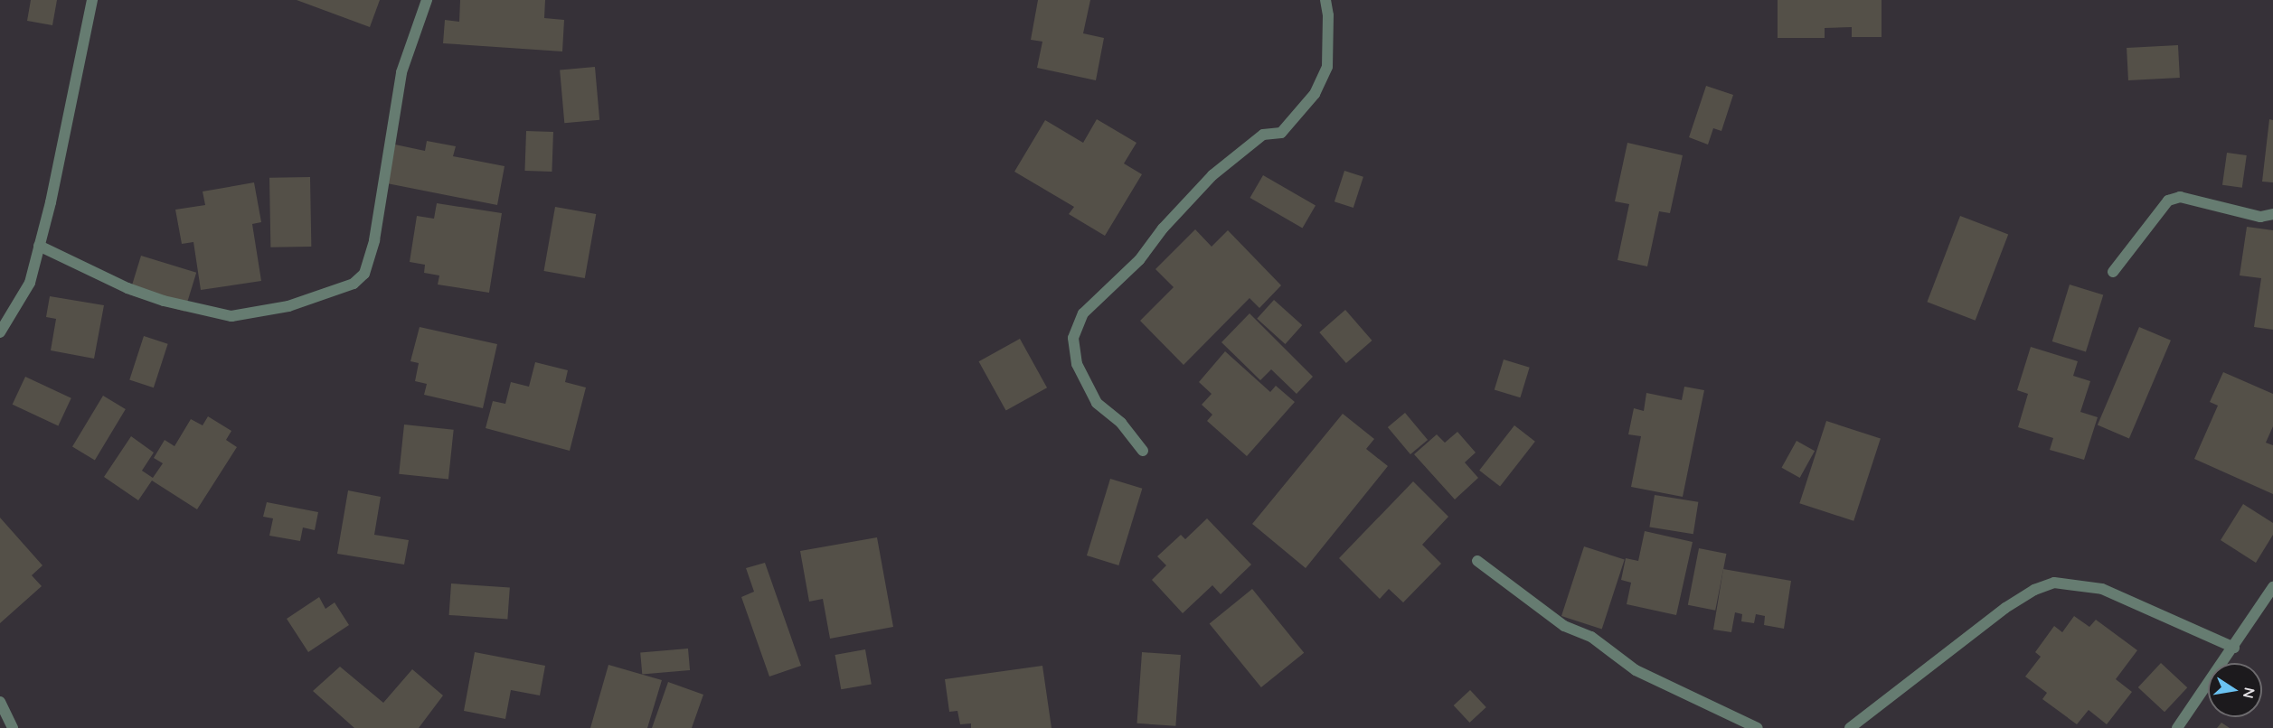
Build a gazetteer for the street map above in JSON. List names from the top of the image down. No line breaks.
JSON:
{"north":"right"}
